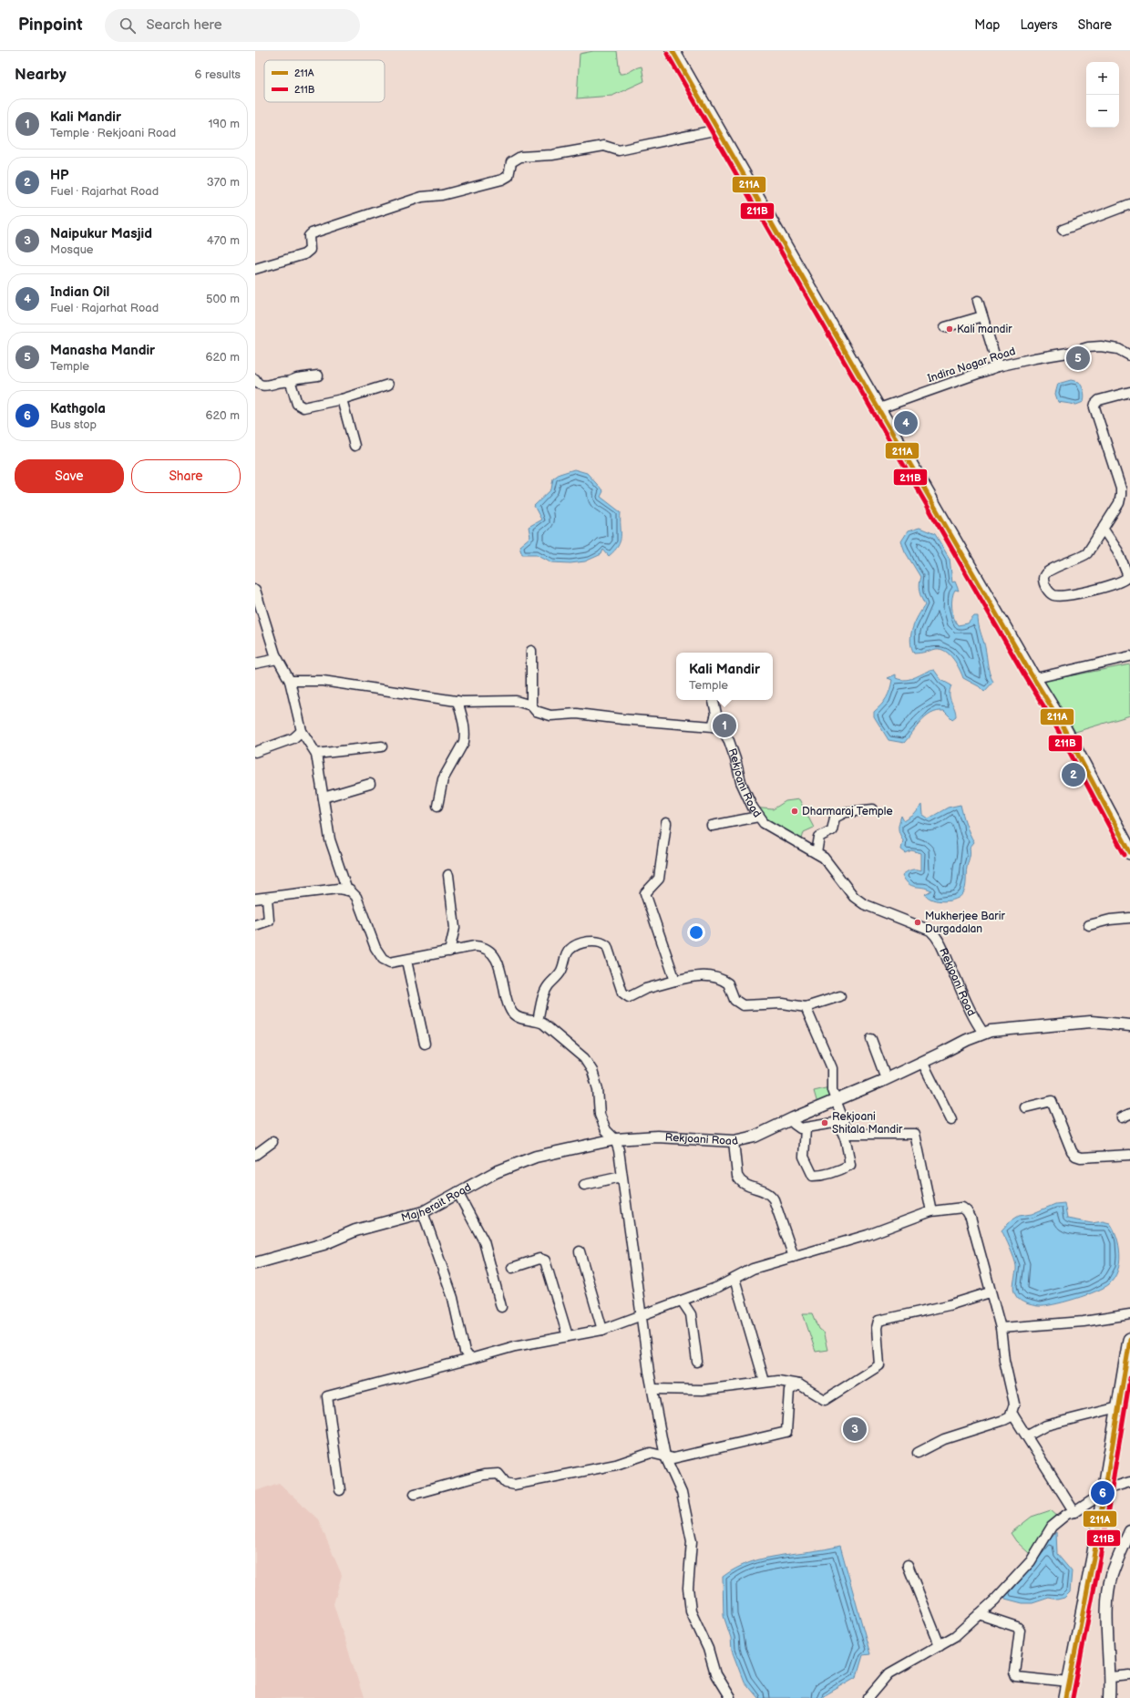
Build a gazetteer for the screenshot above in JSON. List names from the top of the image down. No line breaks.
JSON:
{"streets":{"street":["Indira Nagar Road","Rekjoani Road","Majherait Road"]},"crossings":[["Rekjoani Road","Majherait Road"]],"places":["Kali mandir","Dharmaraj Temple","Mukherjee Barir Durgadalan","Rekjoani Shitala Mandir"],"lines":["transit line 211A","transit line 211B"],"legend":["211A","211B"],"page":{"header":"Pinpoint","search":"Search here","nav":["Map","Layers","Share"],"heading":["Nearby","6 results"],"map_buttons":["+","−"],"list":[{"mark":"1","name":"Kali Mandir","note":"Temple · Rekjoani Road","value":"190 m"},{"mark":"2","name":"HP","note":"Fuel · Rajarhat Road","value":"370 m"},{"mark":"3","name":"Naipukur Masjid","note":"Mosque","value":"470 m"},{"mark":"4","name":"Indian Oil","note":"Fuel · Rajarhat Road","value":"500 m"},{"mark":"5","name":"Manasha Mandir","note":"Temple","value":"620 m"},{"mark":"6","name":"Kathgola","note":"Bus stop","value":"620 m"}],"pins":["5","4","1","2","3","6"],"buttons":["Save","Share"],"popup":["Kali Mandir","Temple"]}}
